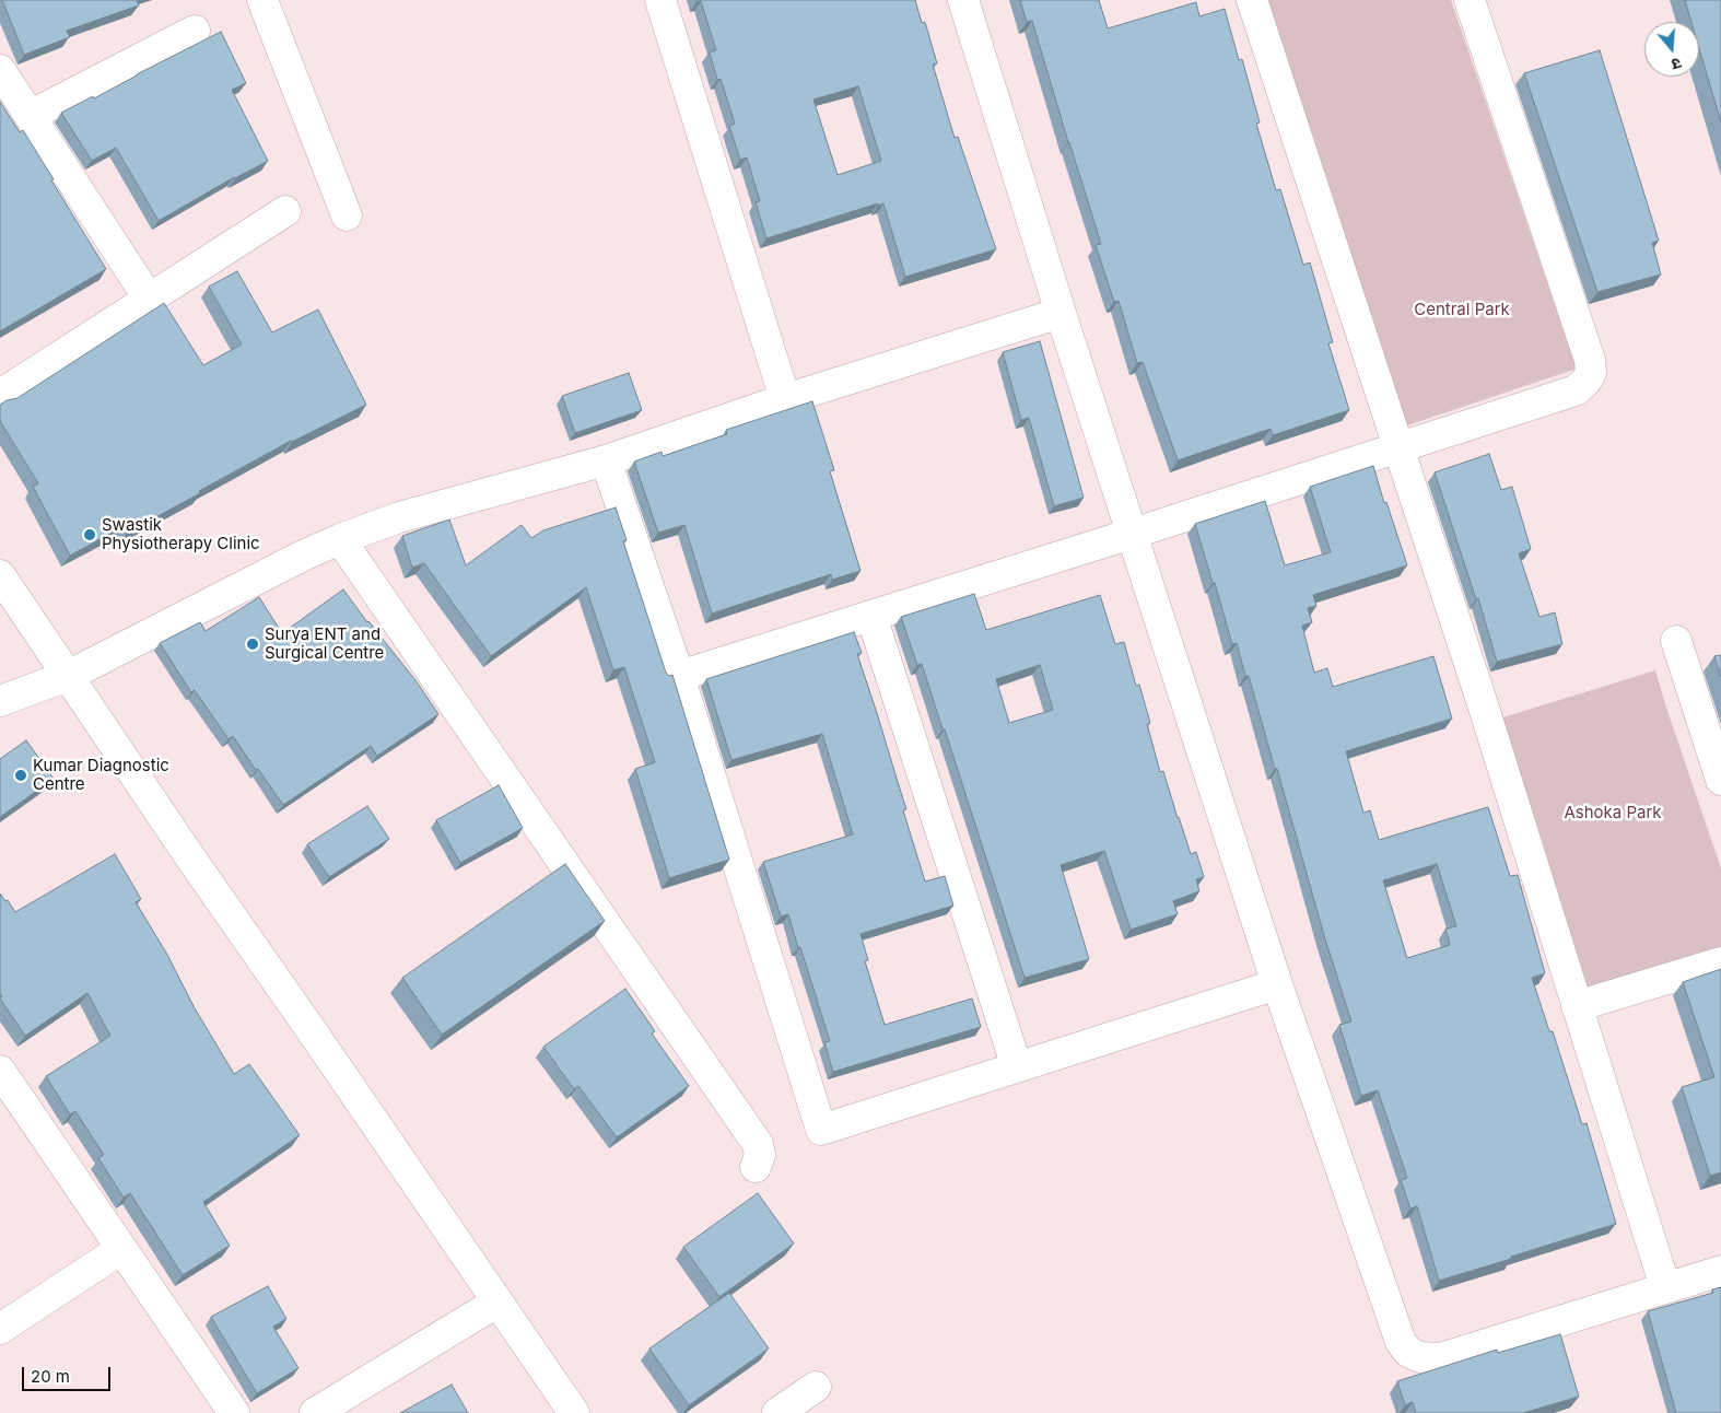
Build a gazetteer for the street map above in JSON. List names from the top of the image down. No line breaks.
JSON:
{"parks":["Central Park","Ashoka Park"],"places":["Swastik Physiotherapy Clinic","Surya ENT and Surgical Centre","Kumar Diagnostic Centre"],"scale_bar":"20 m","north":"bottom"}
